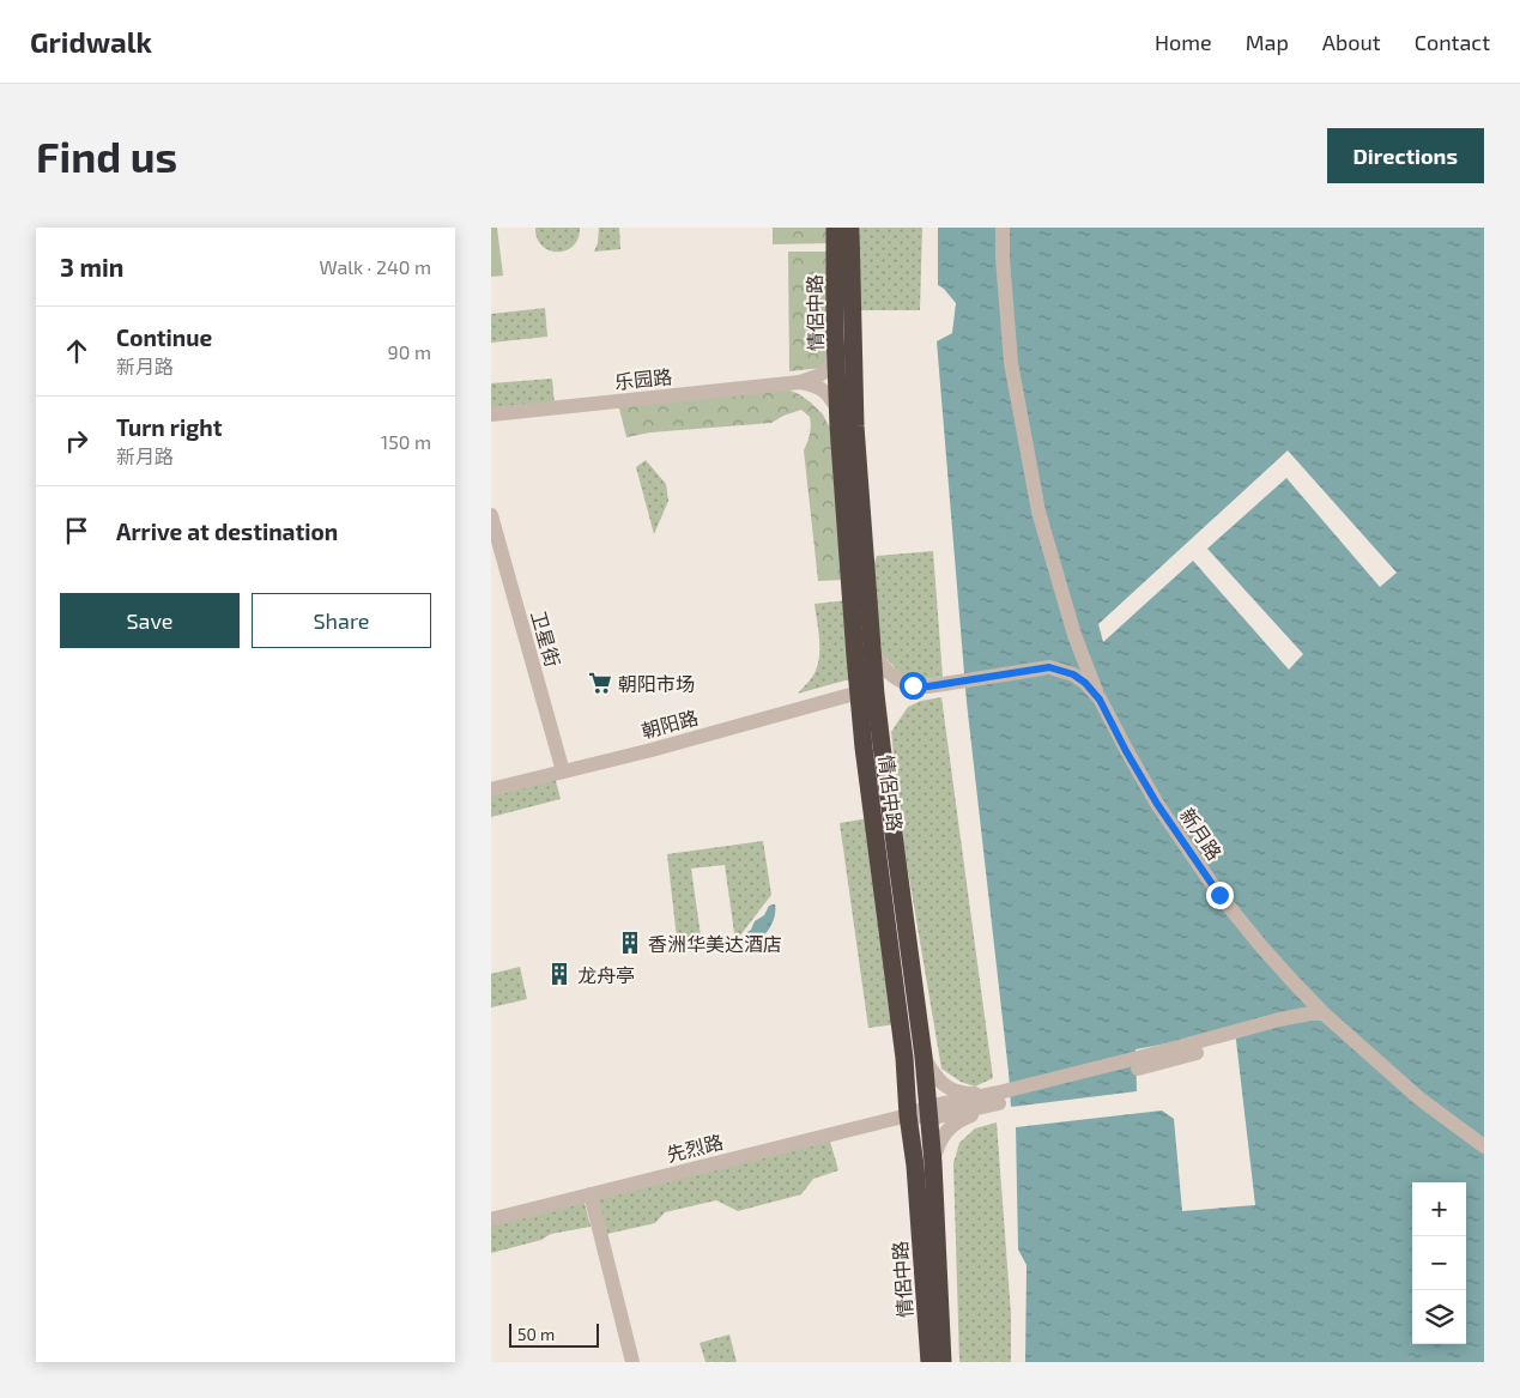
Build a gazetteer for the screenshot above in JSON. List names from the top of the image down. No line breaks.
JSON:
{"streets":{"highway":["情侶中路"],"street":["乐园路","卫星街","朝阳路","新月路","先烈路"]},"crossings":[["情侶中路","朝阳路"],["情侶中路","新月路"],["情侶中路","先烈路"],["卫星街","朝阳路"]],"places":{"supermarket":["朝阳市场"],"building":["香洲华美达酒店","龙舟亭"]},"scale_bar":"50 m","page":{"header":"Gridwalk","nav":["Home","Map","About","Contact"],"buttons":["Directions",["Save","Share"]],"title":"Find us","heading":["3 min","Walk · 240 m"],"list":[["Continue","新月路","90 m"],["Turn right","新月路","150 m"],"Arrive at destination"],"map_buttons":["+","−"],"scale":"50 m"}}
